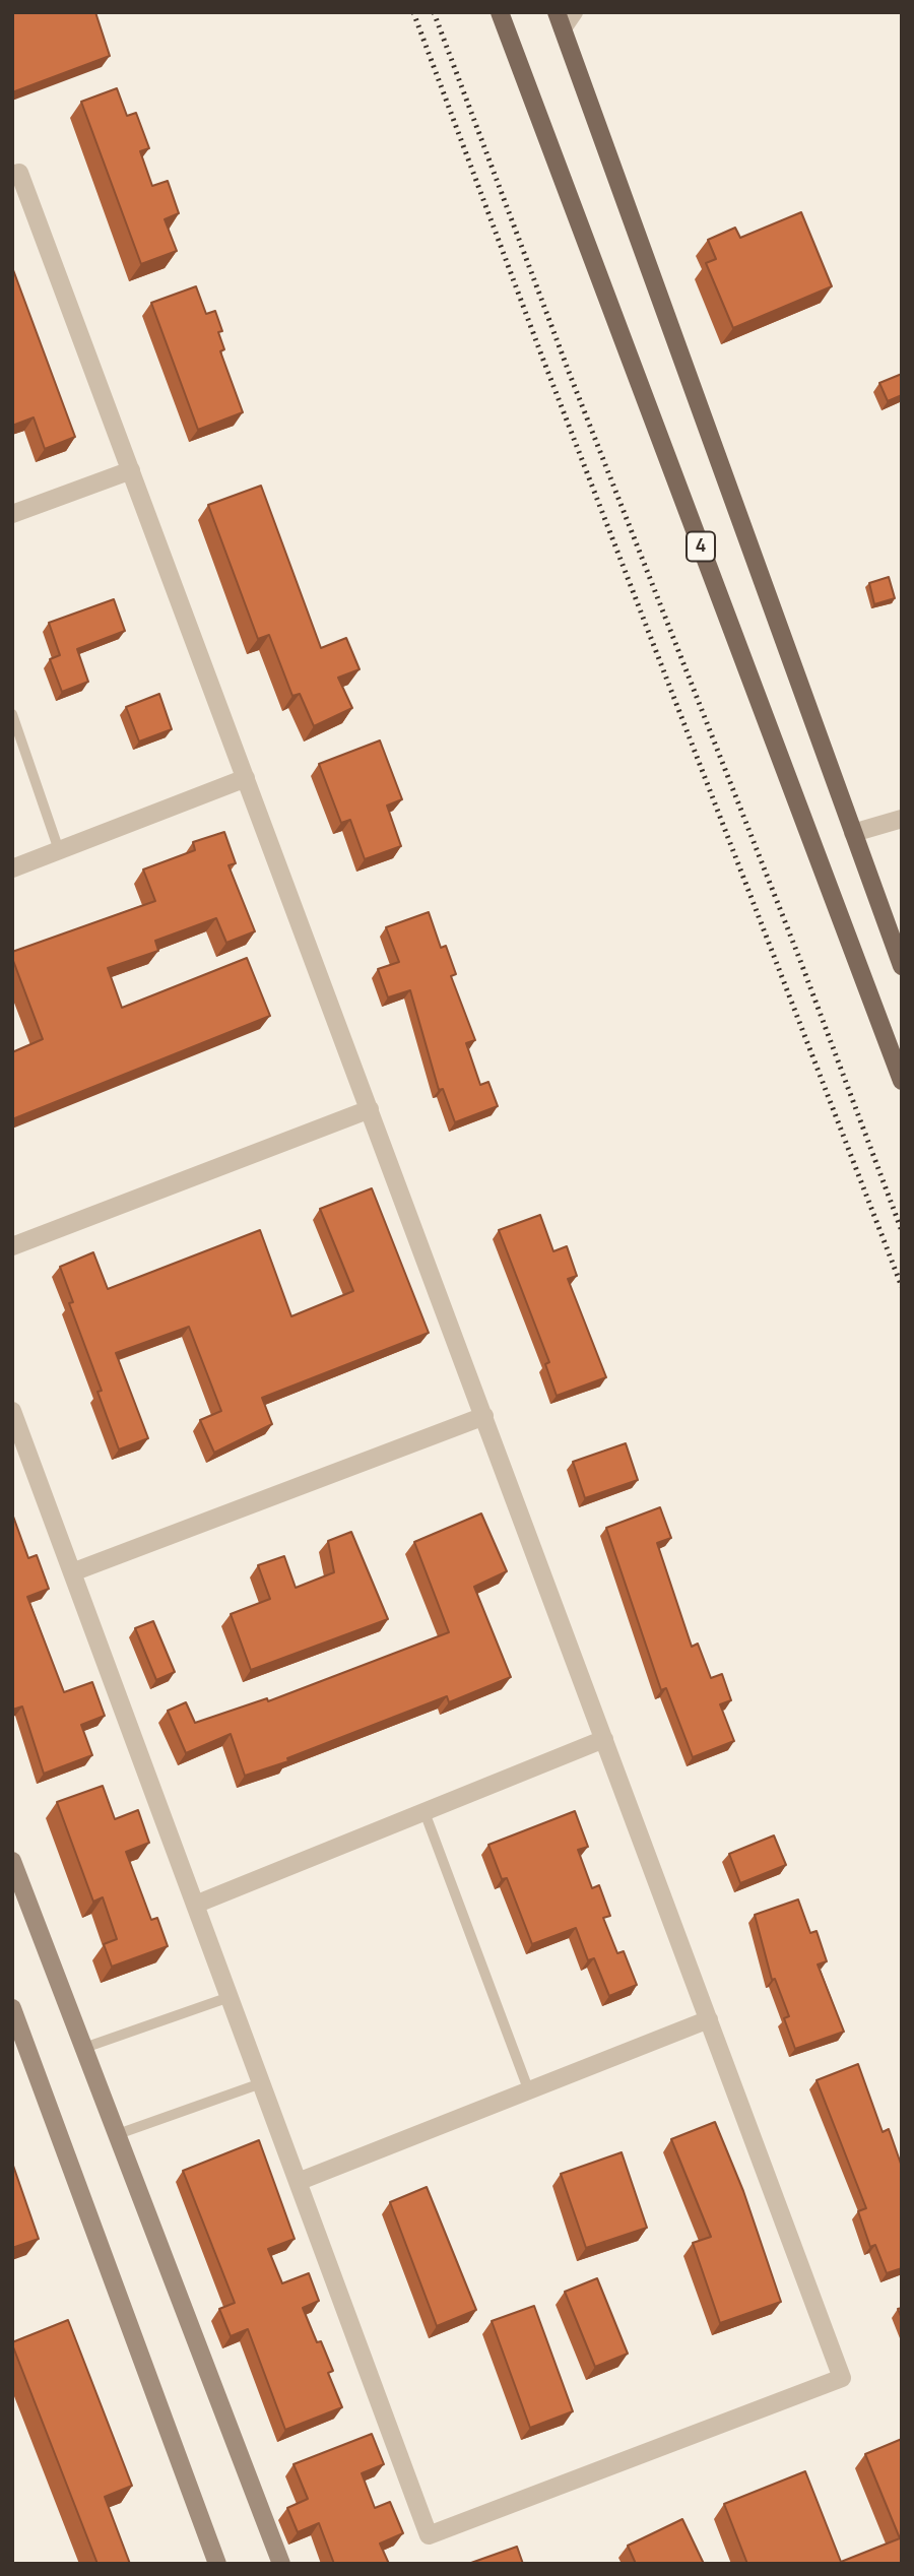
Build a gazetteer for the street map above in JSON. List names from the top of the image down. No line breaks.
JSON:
{"streets":{"main road":["4"]}}
